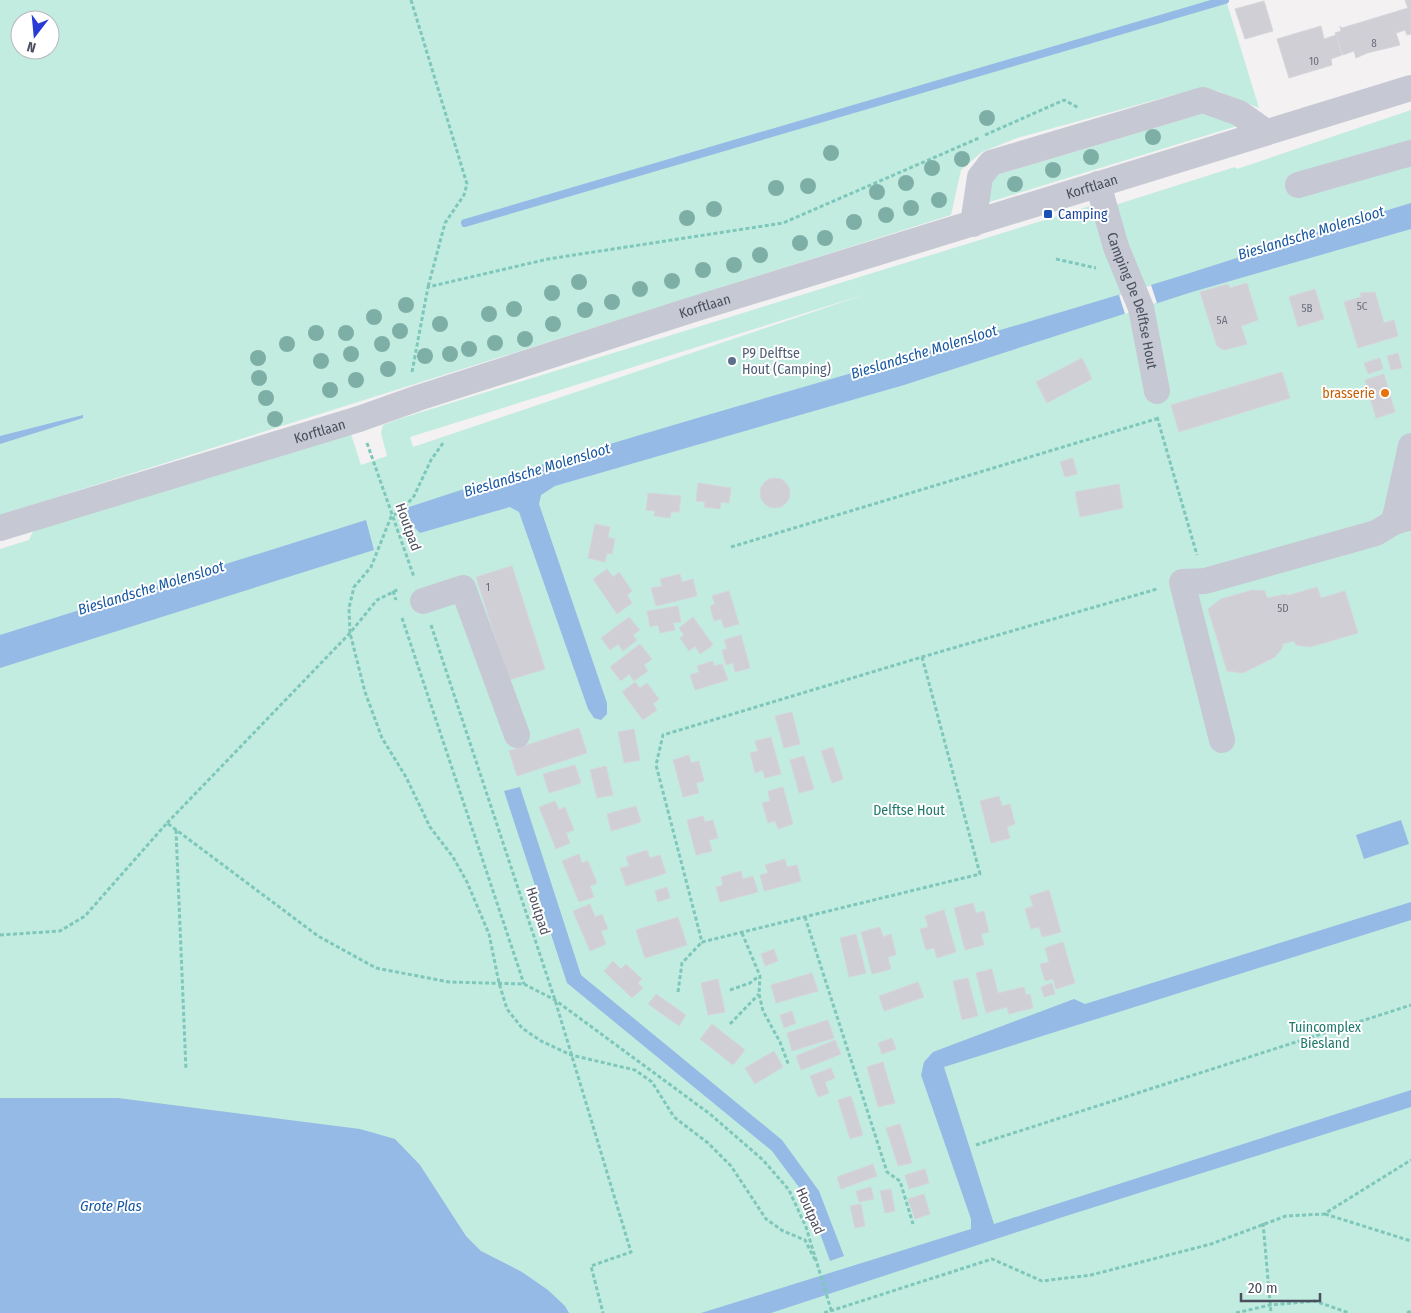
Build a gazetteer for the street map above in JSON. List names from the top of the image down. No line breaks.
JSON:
{"streets":{"street":["Korftlaan","Camping De Delftse Hout"],"path":["Houtpad"]},"crossings":[["Korftlaan","Camping De Delftse Hout"],["Korftlaan","Houtpad"]],"water":["Bieslandsche Molensloot","Grote Plas"],"parks":["Delftse Hout","Tuincomplex Biesland"],"places":{"transit":["Camping"],"other":["P9 Delftse Hout (Camping)","brasserie"]},"house_numbers":["8","10","5C","5B","5A","1","5D"],"scale_bar":"20 m","north":"bottom"}
